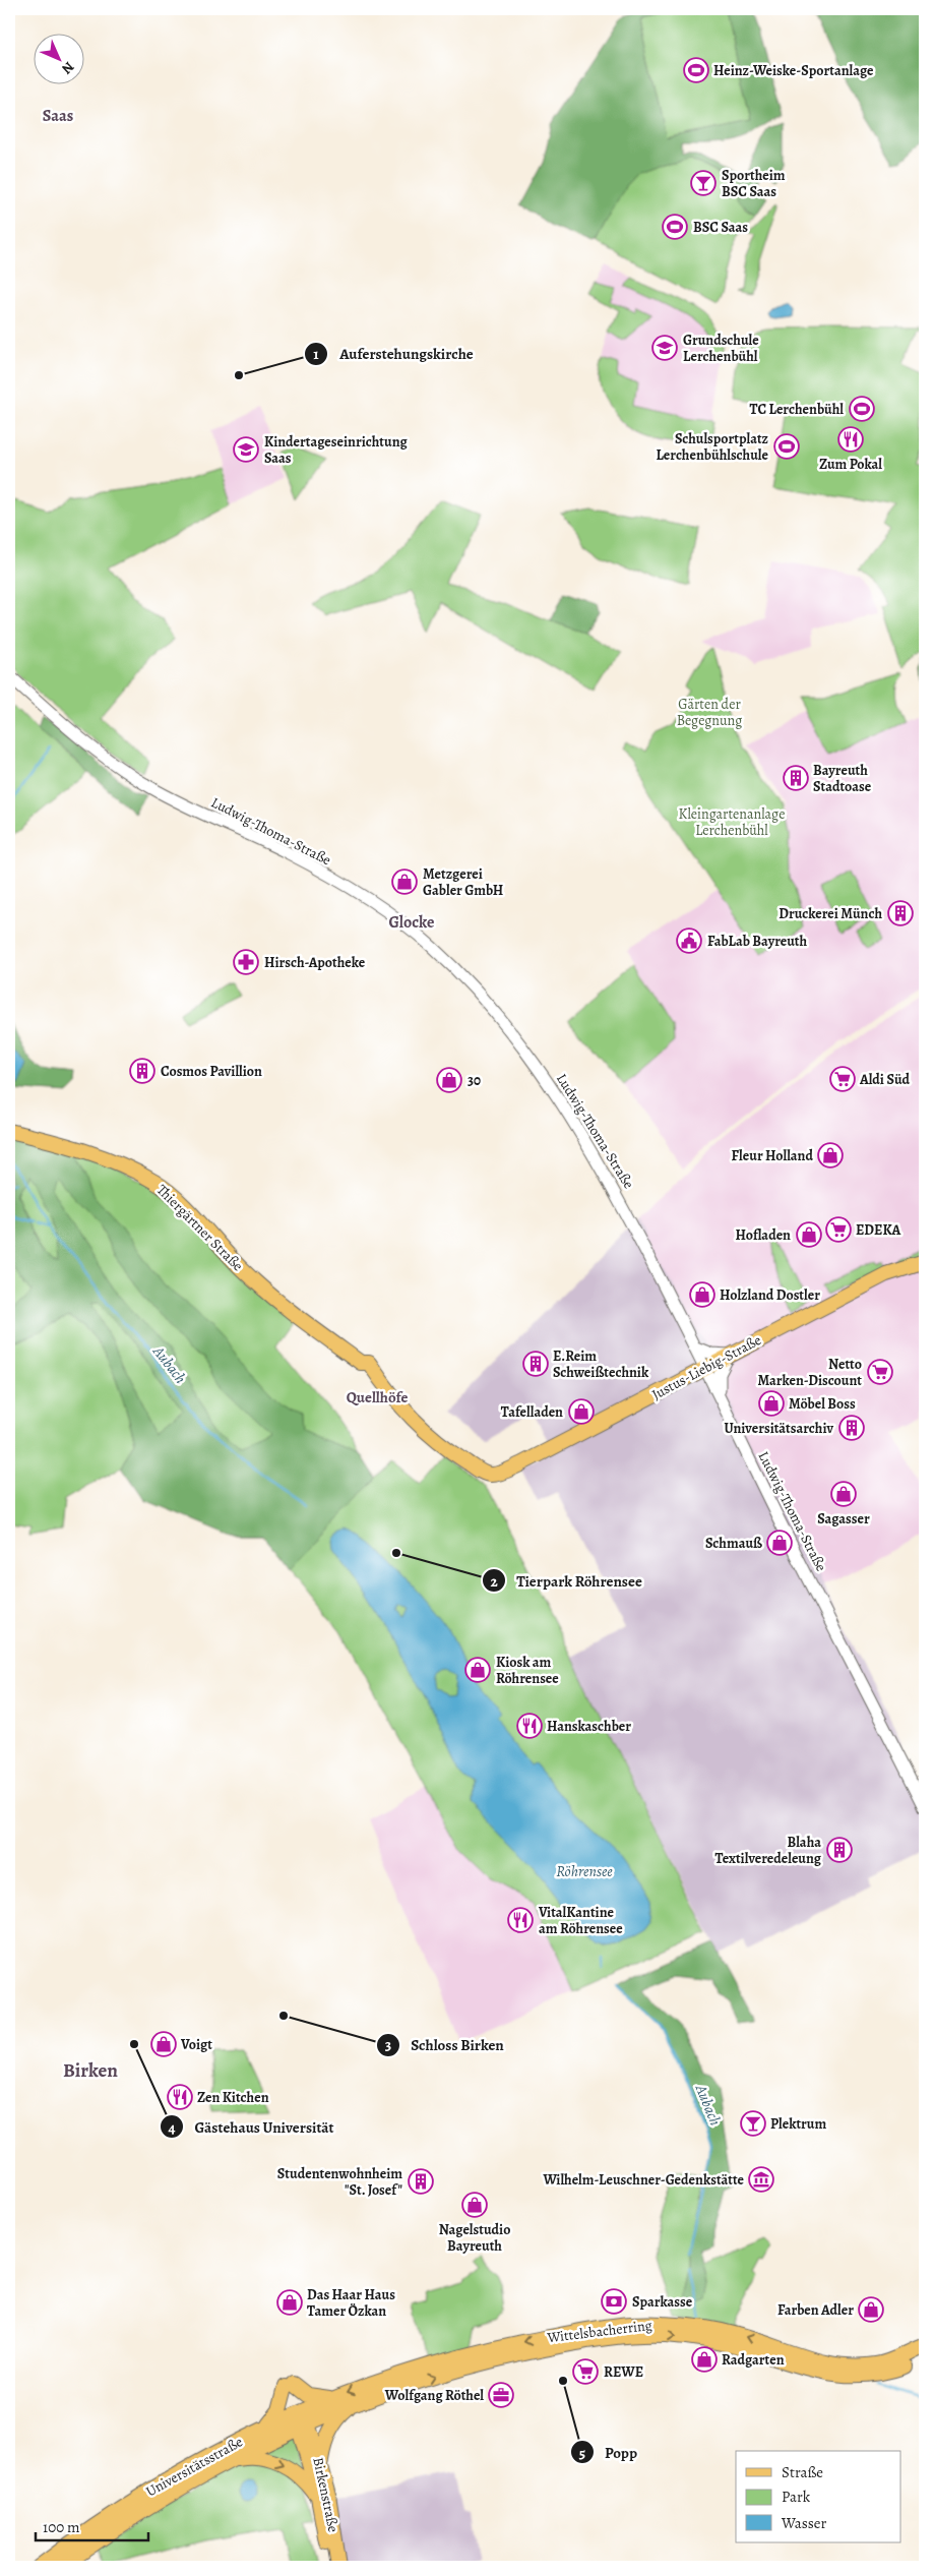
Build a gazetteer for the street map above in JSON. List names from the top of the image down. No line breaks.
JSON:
{"streets":{"main road":["Thiergärtner Straße","Justus-Liebig-Straße","Wittelsbacherring","Universitätsstraße","Birkenstraße"],"street":["Ludwig-Thoma-Straße"]},"crossings":[["Ludwig-Thoma-Straße","Justus-Liebig-Straße"],["Thiergärtner Straße","Justus-Liebig-Straße"],["Wittelsbacherring","Universitätsstraße"],["Wittelsbacherring","Birkenstraße"],["Universitätsstraße","Birkenstraße"]],"districts":["Saas","Glocke","Quellhöfe","Birken"],"water":["Aubach","Röhrensee"],"parks":["Gärten der Begegnung","Kleingartenanlage Lerchenbühl"],"places":{"sports":["Heinz-Weiske-Sportanlage","BSC Saas","TC Lerchenbühl","Schulsportplatz Lerchenbühlschule"],"bar":["Sportheim BSC Saas","Plektrum"],"school or university":["Grundschule Lerchenbühl","Kindertageseinrichtung Saas"],"other":["Auferstehungskirche","Tierpark Röhrensee","Schloss Birken","Gästehaus Universität","Popp"],"restaurant":["Zum Pokal","Hanskaschber","VitalKantine am Röhrensee","Zen Kitchen"],"building":["Bayreuth Stadtoase","Druckerei Münch","Cosmos Pavillion","E.Reim Schweißtechnik","Universitätsarchiv","Blaha Textilveredeleung","Studentenwohnheim \"St. Josef\""],"shop":["Metzgerei Gabler GmbH","30","Fleur Holland","Hofladen","Holzland Dostler","Möbel Boss","Tafelladen","Sagasser","Schmauß","Kiosk am Röhrensee","Voigt","Nagelstudio Bayreuth","Das Haar Haus Tamer Özkan","Farben Adler","Radgarten"],"public building":["FabLab Bayreuth"],"pharmacy":["Hirsch-Apotheke"],"supermarket":["Aldi Süd","EDEKA","Netto Marken-Discount","REWE"],"museum":["Wilhelm-Leuschner-Gedenkstätte"],"bank":["Sparkasse"],"office":["Wolfgang Röthel"]},"legend":["Straße","Park","Wasser"],"scale_bar":"100 m","north":"bottom right"}
